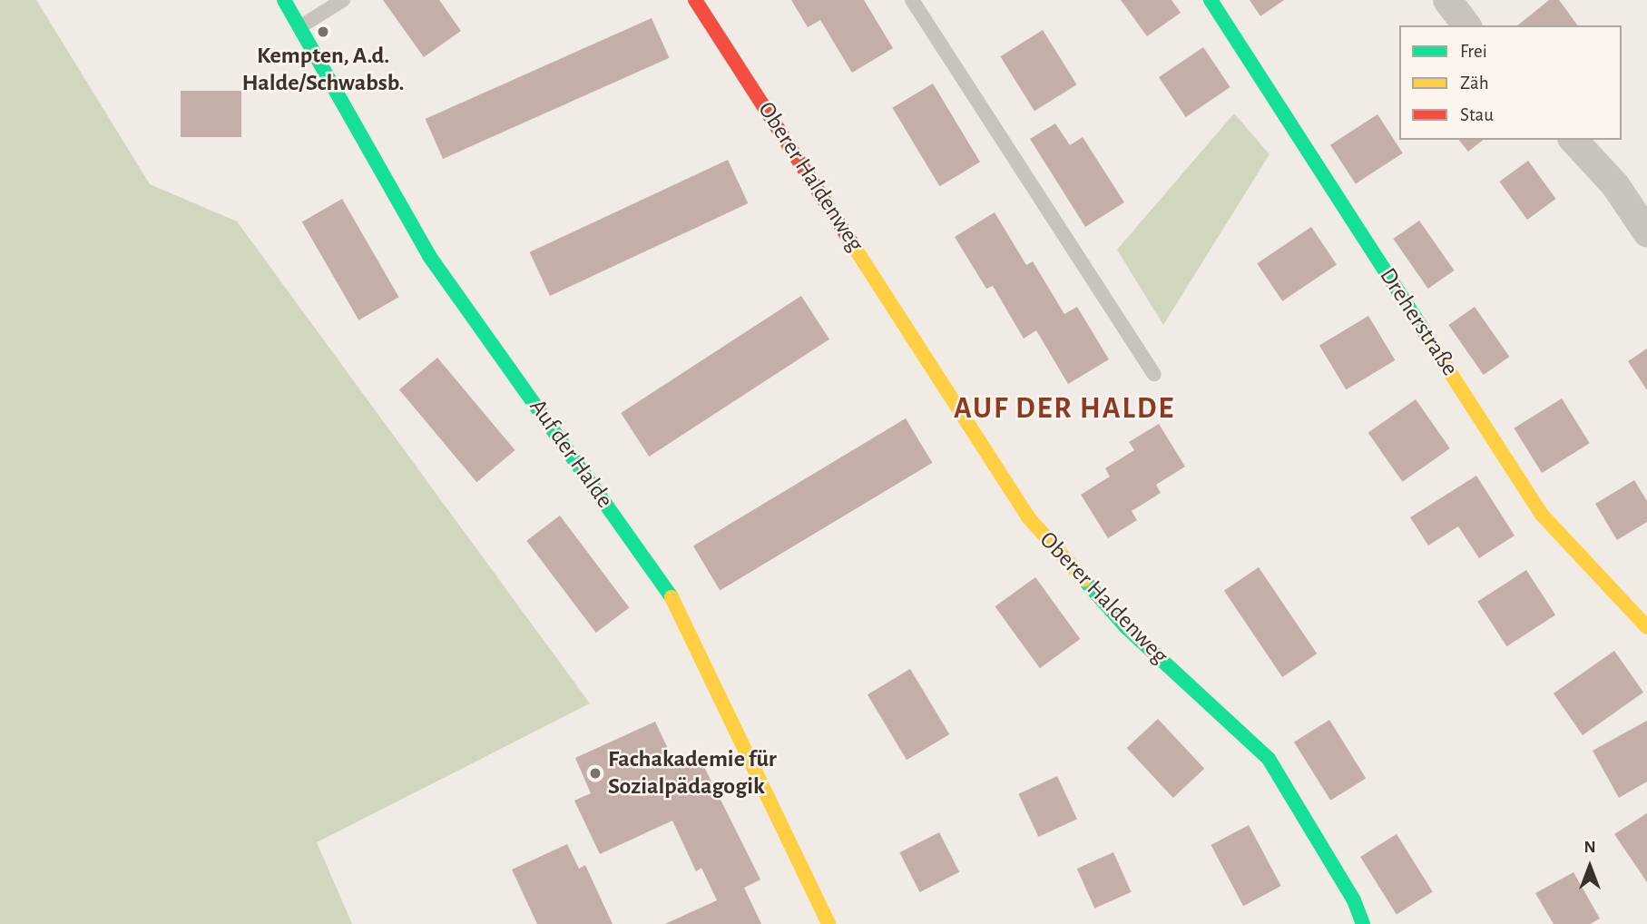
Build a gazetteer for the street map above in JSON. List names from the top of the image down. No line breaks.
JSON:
{"streets":{"street":["Oberer Haldenweg","Dreherstraße","Auf der Halde"]},"districts":["AUF DER HALDE"],"places":["Kempten, A.d. Halde/Schwabsb.","Fachakademie für Sozialpädagogik"],"legend":["Frei","Zäh","Stau"],"north":"top"}
